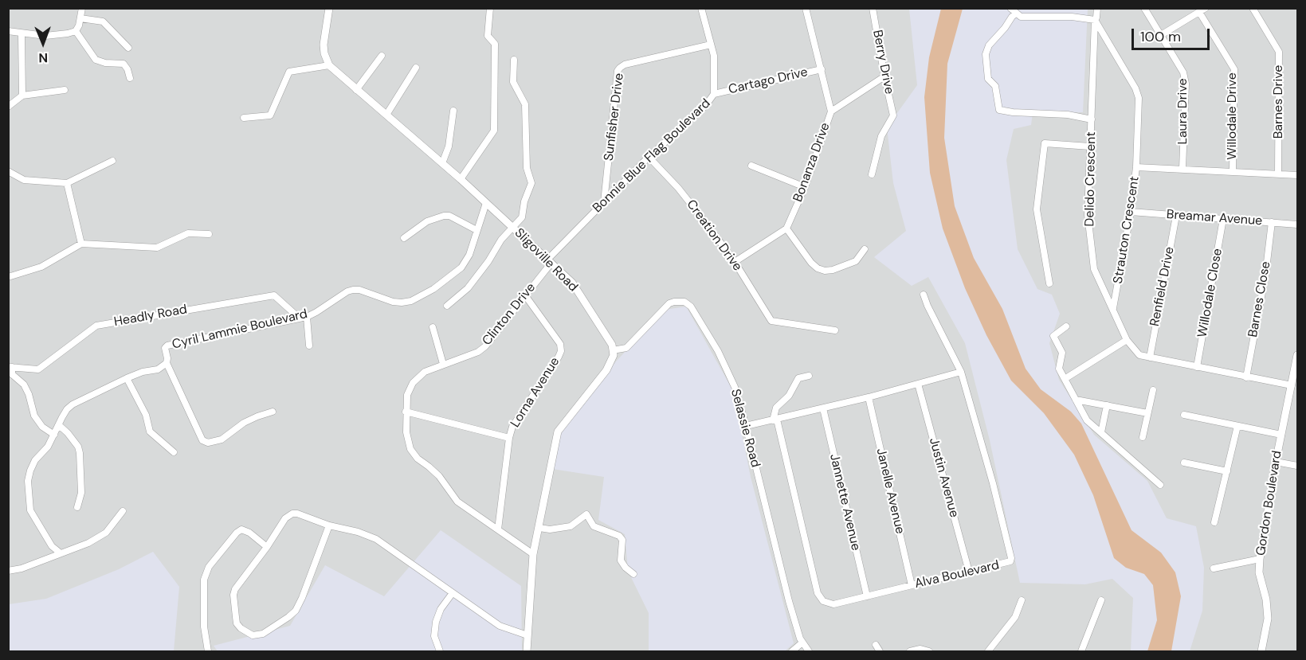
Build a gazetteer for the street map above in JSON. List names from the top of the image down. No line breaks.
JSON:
{"streets":{"street":["Berry Drive","Cartago Drive","Barnes Drive","Laura Drive","Willodale Drive","Sunfisher Drive","Bonnie Blue Flag Boulevard","Bonanza Drive","Delido Crescent","Breamar Avenue","Strauton Crescent","Creation Drive","Sligoville Road","Renfield Drive","Willodale Close","Barnes Close","Clinton Drive","Headly Road","Cyril Lammie Boulevard","Lorna Avenue","Selassie Road","Justin Avenue","Janelle Avenue","Jannette Avenue","Gordon Boulevard","Alva Boulevard"]},"crossings":[["Cartago Drive","Bonnie Blue Flag Boulevard"],["Cartago Drive","Bonanza Drive"],["Sunfisher Drive","Bonnie Blue Flag Boulevard"],["Bonnie Blue Flag Boulevard","Creation Drive"],["Bonnie Blue Flag Boulevard","Sligoville Road"],["Bonnie Blue Flag Boulevard","Clinton Drive"],["Delido Crescent","Strauton Crescent"],["Delido Crescent","Renfield Drive"],["Delido Crescent","Willodale Close"],["Delido Crescent","Barnes Close"],["Delido Crescent","Gordon Boulevard"],["Breamar Avenue","Strauton Crescent"],["Breamar Avenue","Renfield Drive"],["Breamar Avenue","Willodale Close"],["Breamar Avenue","Barnes Close"],["Sligoville Road","Clinton Drive"],["Sligoville Road","Cyril Lammie Boulevard"],["Sligoville Road","Selassie Road"],["Clinton Drive","Lorna Avenue"],["Headly Road","Cyril Lammie Boulevard"],["Justin Avenue","Alva Boulevard"],["Janelle Avenue","Alva Boulevard"],["Jannette Avenue","Alva Boulevard"]],"scale_bar":"100 m","north":"bottom"}
